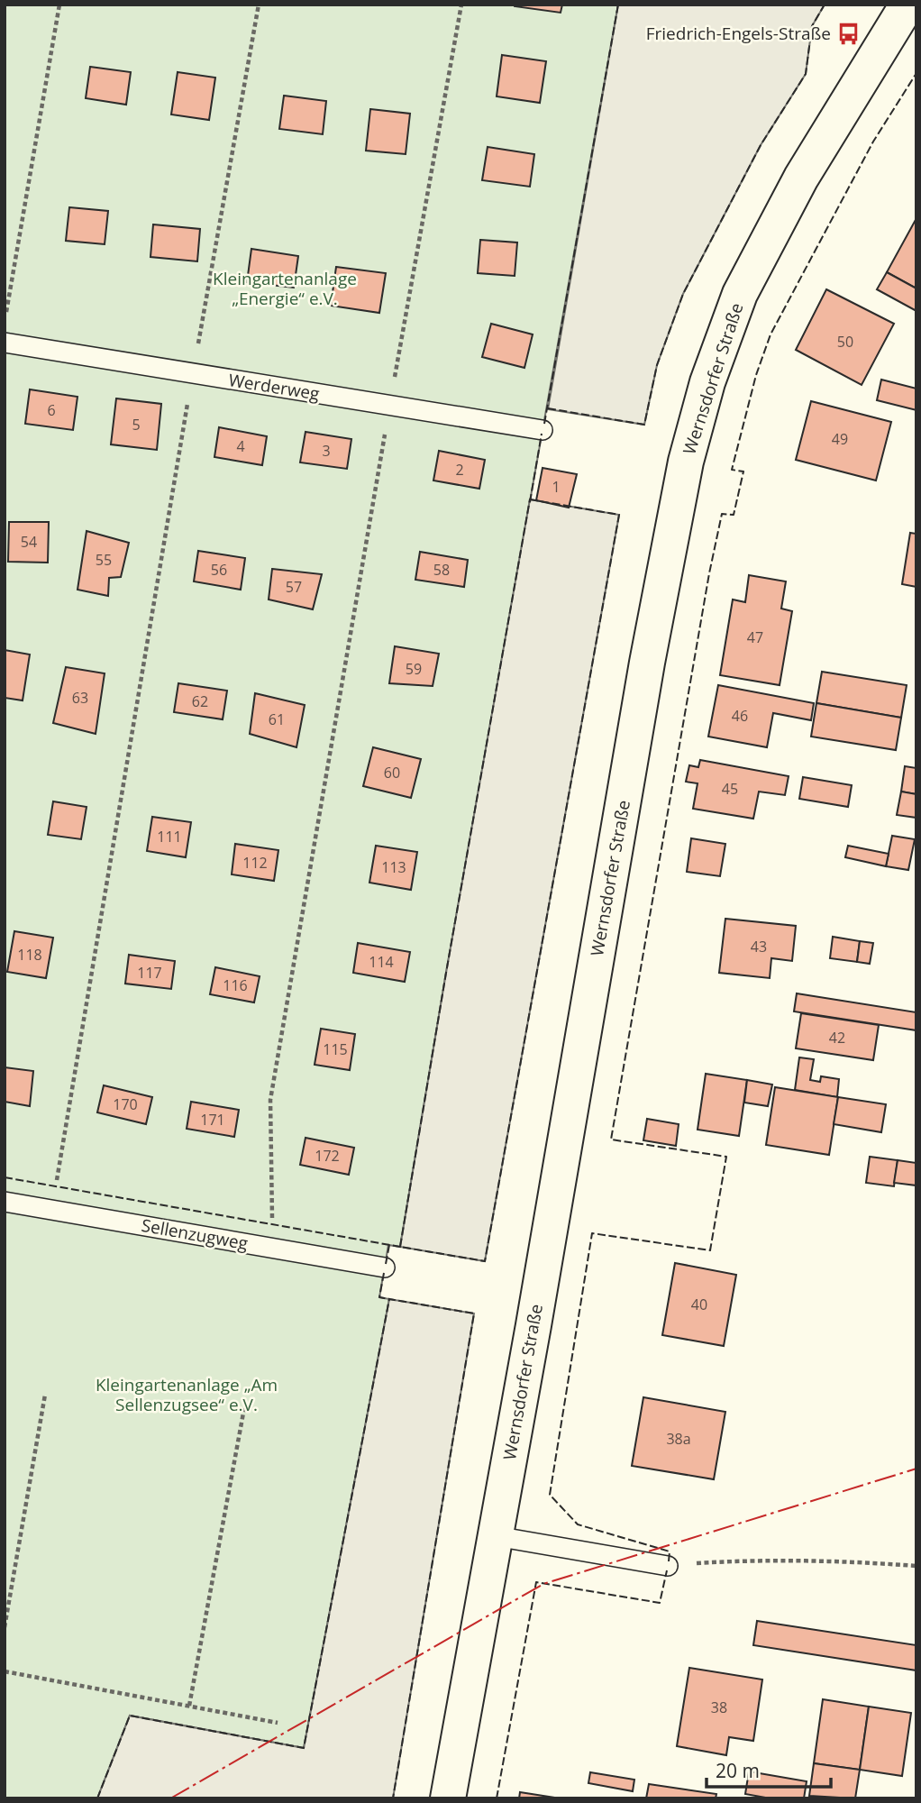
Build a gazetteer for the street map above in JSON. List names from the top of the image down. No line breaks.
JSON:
{"streets":{"main road":["Wernsdorfer Straße"],"lane":["Werderweg","Sellenzugweg"]},"parks":["Kleingartenanlage „Energie“ e.V.","Kleingartenanlage „Am Sellenzugsee“ e.V."],"places":{"bus stop":["Friedrich-Engels-Straße"]},"house_numbers":["50","6","5","49","4","3","2","1","54","55","56","58","57","47","59","63","62","46","61","60","45","111","112","113","43","118","114","117","116","42","115","170","171","172","40","38a","38"],"scale_bar":"20 m"}
